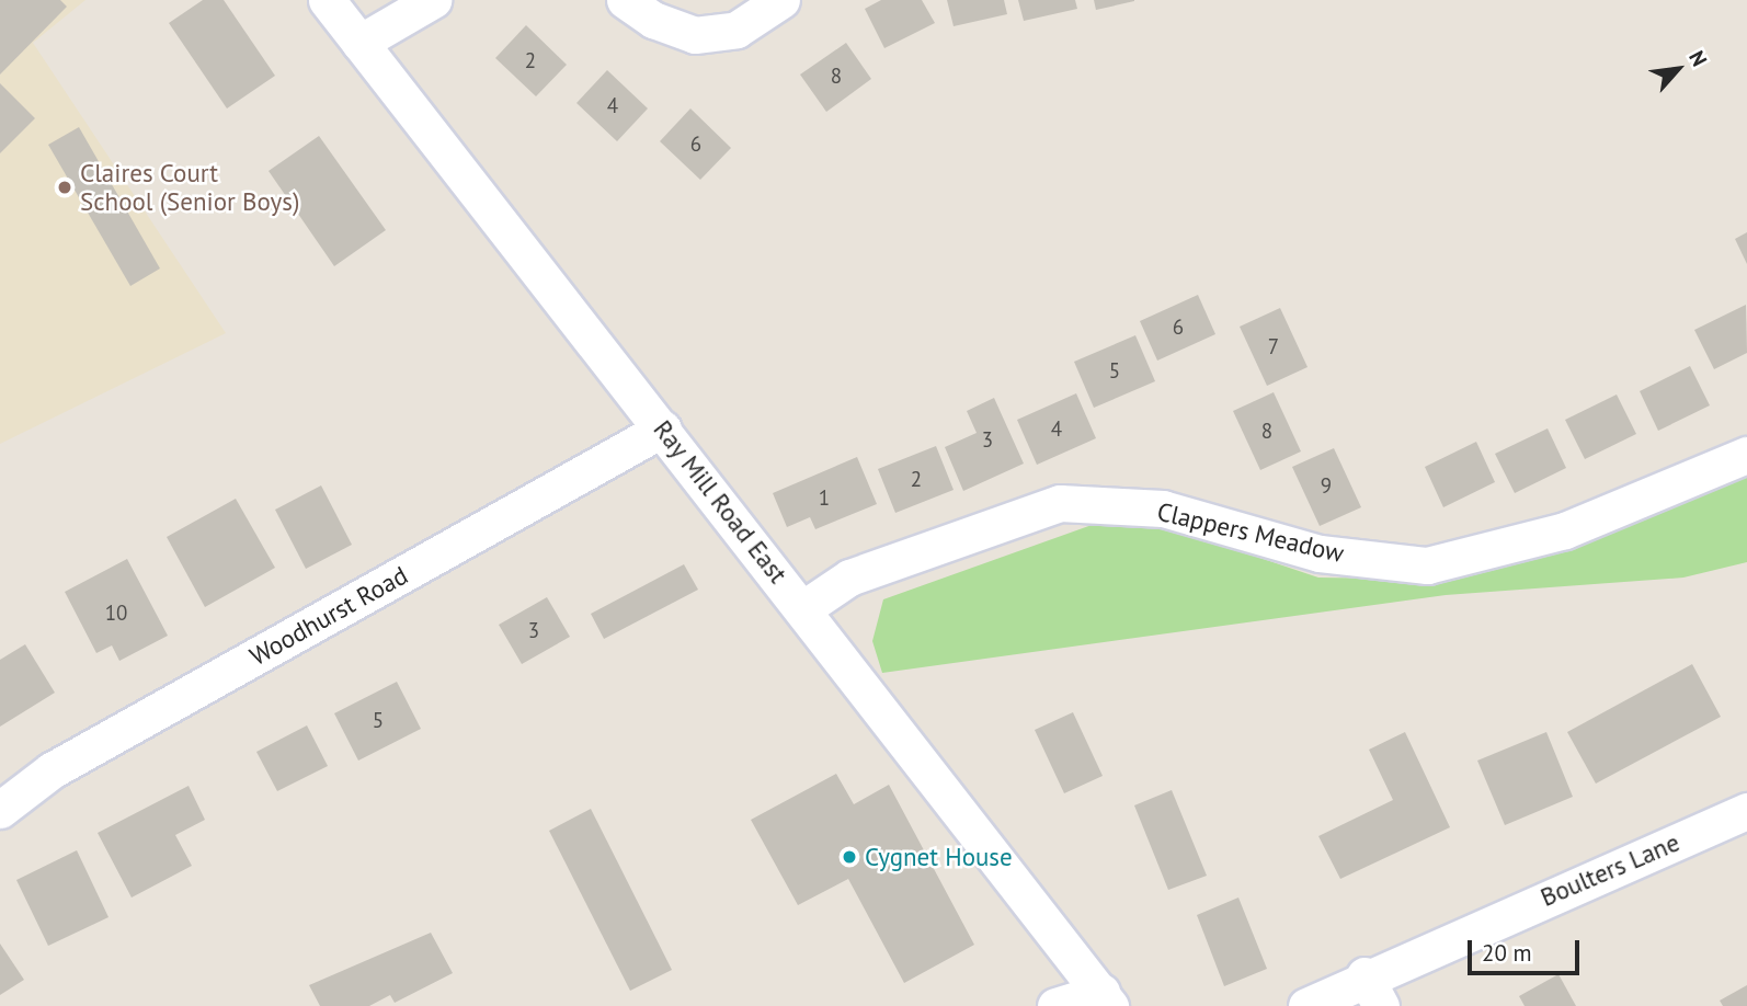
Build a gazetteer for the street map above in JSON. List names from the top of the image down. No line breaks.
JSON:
{"streets":{"street":["Ray Mill Road East","Clappers Meadow","Woodhurst Road","Boulters Lane"]},"crossings":[["Ray Mill Road East","Clappers Meadow"],["Ray Mill Road East","Woodhurst Road"]],"places":["Claires Court School (Senior Boys)","Cygnet House"],"house_numbers":["2","8","4","6","6","7","5","4","8","3","2","9","1","10","3","5"],"scale_bar":"20 m","north":"top right"}
